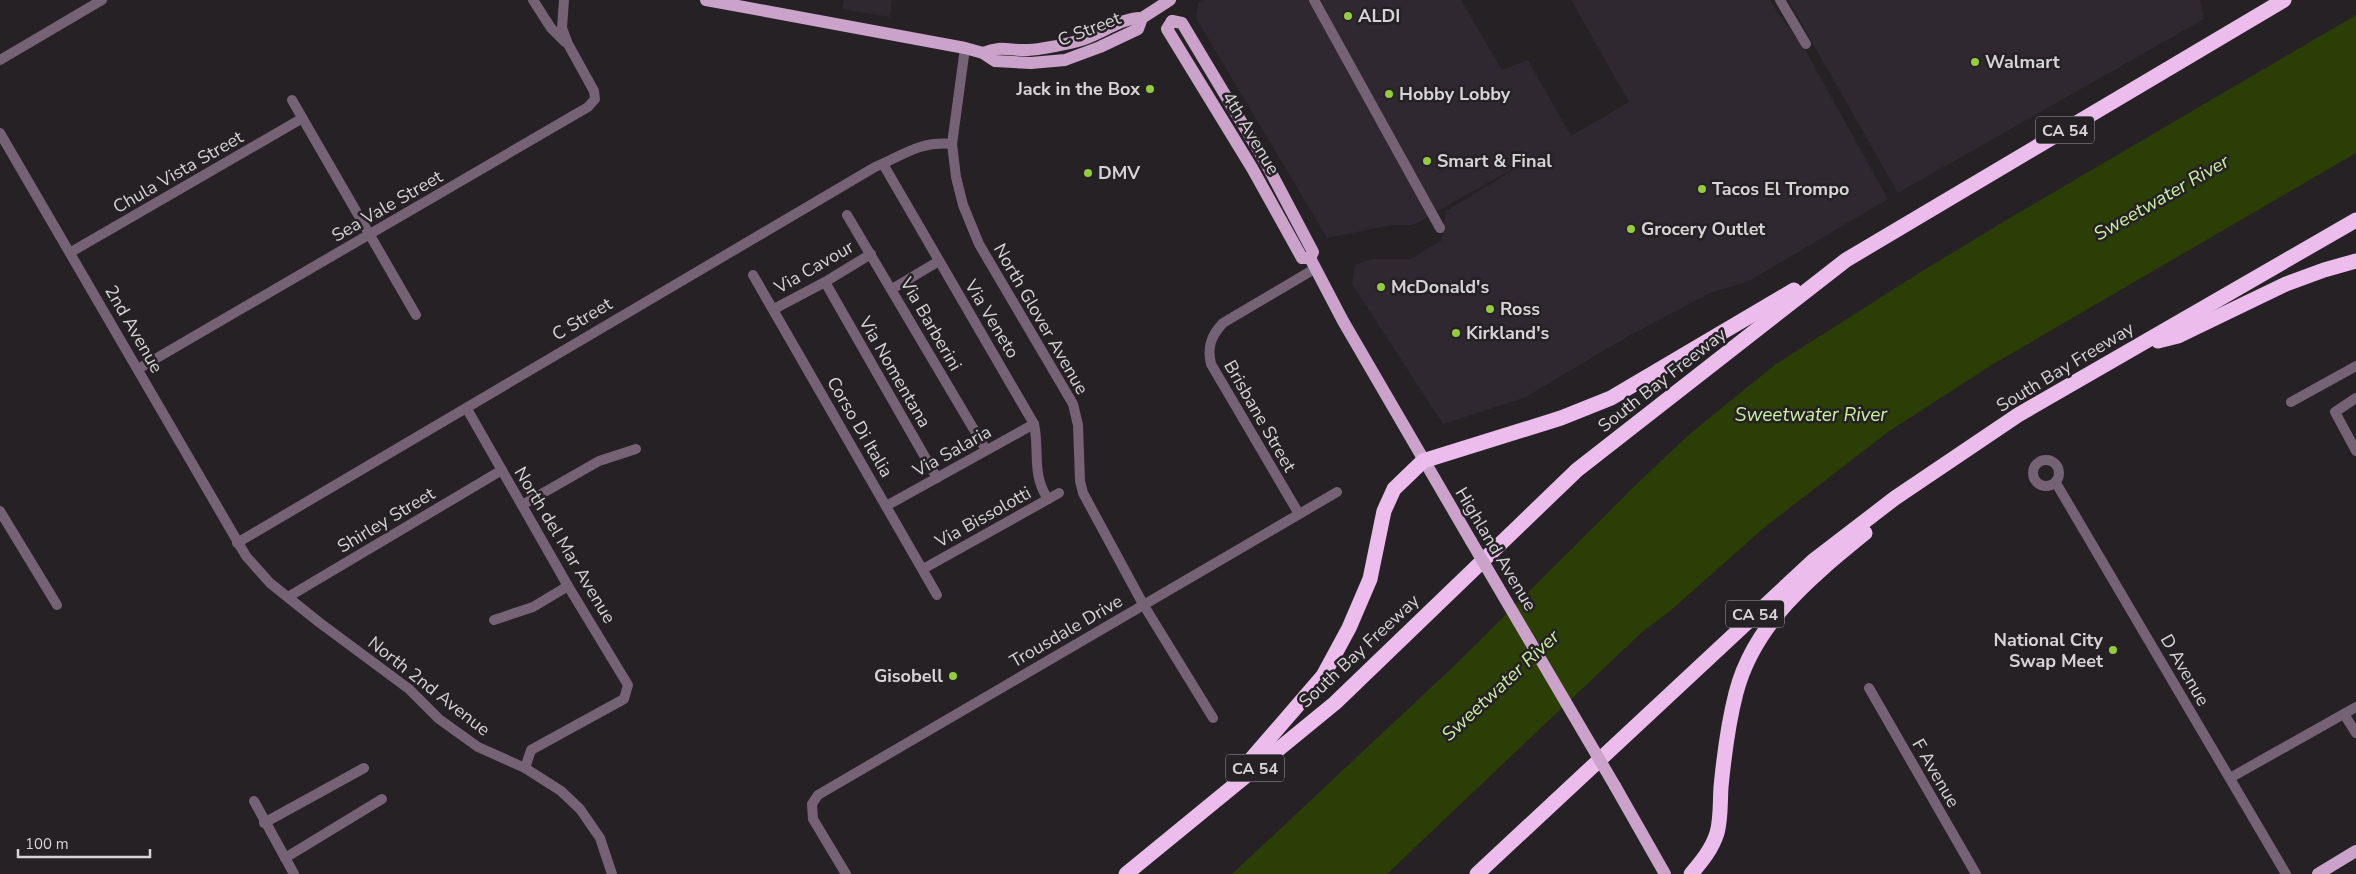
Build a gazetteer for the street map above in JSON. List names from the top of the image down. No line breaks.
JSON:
{"streets":{"highway":["CA 54","South Bay Freeway"],"main road":["C Street","4th Avenue","Highland Avenue"],"street":["Chula Vista Street","Sea Vale Street","Via Cavour","Via Veneto","North Glover Avenue","Via Barberini","2nd Avenue","Via Nomentana","Brisbane Street","Corso Di Italia","Via Salaria","Via Bissolotti","Shirley Street","North del Mar Avenue","Trousdale Drive","D Avenue","North 2nd Avenue","F Avenue"]},"crossings":[["C Street","4th Avenue"],["C Street","Via Veneto"],["C Street","North Glover Avenue"],["C Street","2nd Avenue"],["C Street","North del Mar Avenue"],["C Street","North 2nd Avenue"],["4th Avenue","Brisbane Street"],["4th Avenue","Highland Avenue"],["Chula Vista Street","2nd Avenue"],["Sea Vale Street","2nd Avenue"],["Via Cavour","Via Barberini"],["Via Cavour","Via Nomentana"],["Via Cavour","Corso Di Italia"],["Via Veneto","Via Salaria"],["Via Veneto","Via Bissolotti"],["North Glover Avenue","Trousdale Drive"],["Via Barberini","Via Salaria"],["2nd Avenue","North 2nd Avenue"],["Via Nomentana","Via Salaria"],["Brisbane Street","Trousdale Drive"],["Corso Di Italia","Via Salaria"],["Corso Di Italia","Via Bissolotti"],["Shirley Street","North del Mar Avenue"],["Shirley Street","North 2nd Avenue"],["North del Mar Avenue","North 2nd Avenue"]],"water":["Sweetwater River"],"places":["ALDI","Walmart","Jack in the Box","Hobby Lobby","Smart & Final","DMV","Tacos El Trompo","Grocery Outlet","McDonald's","Ross","Kirkland's","National City Swap Meet","Gisobell"],"scale_bar":"100 m"}
